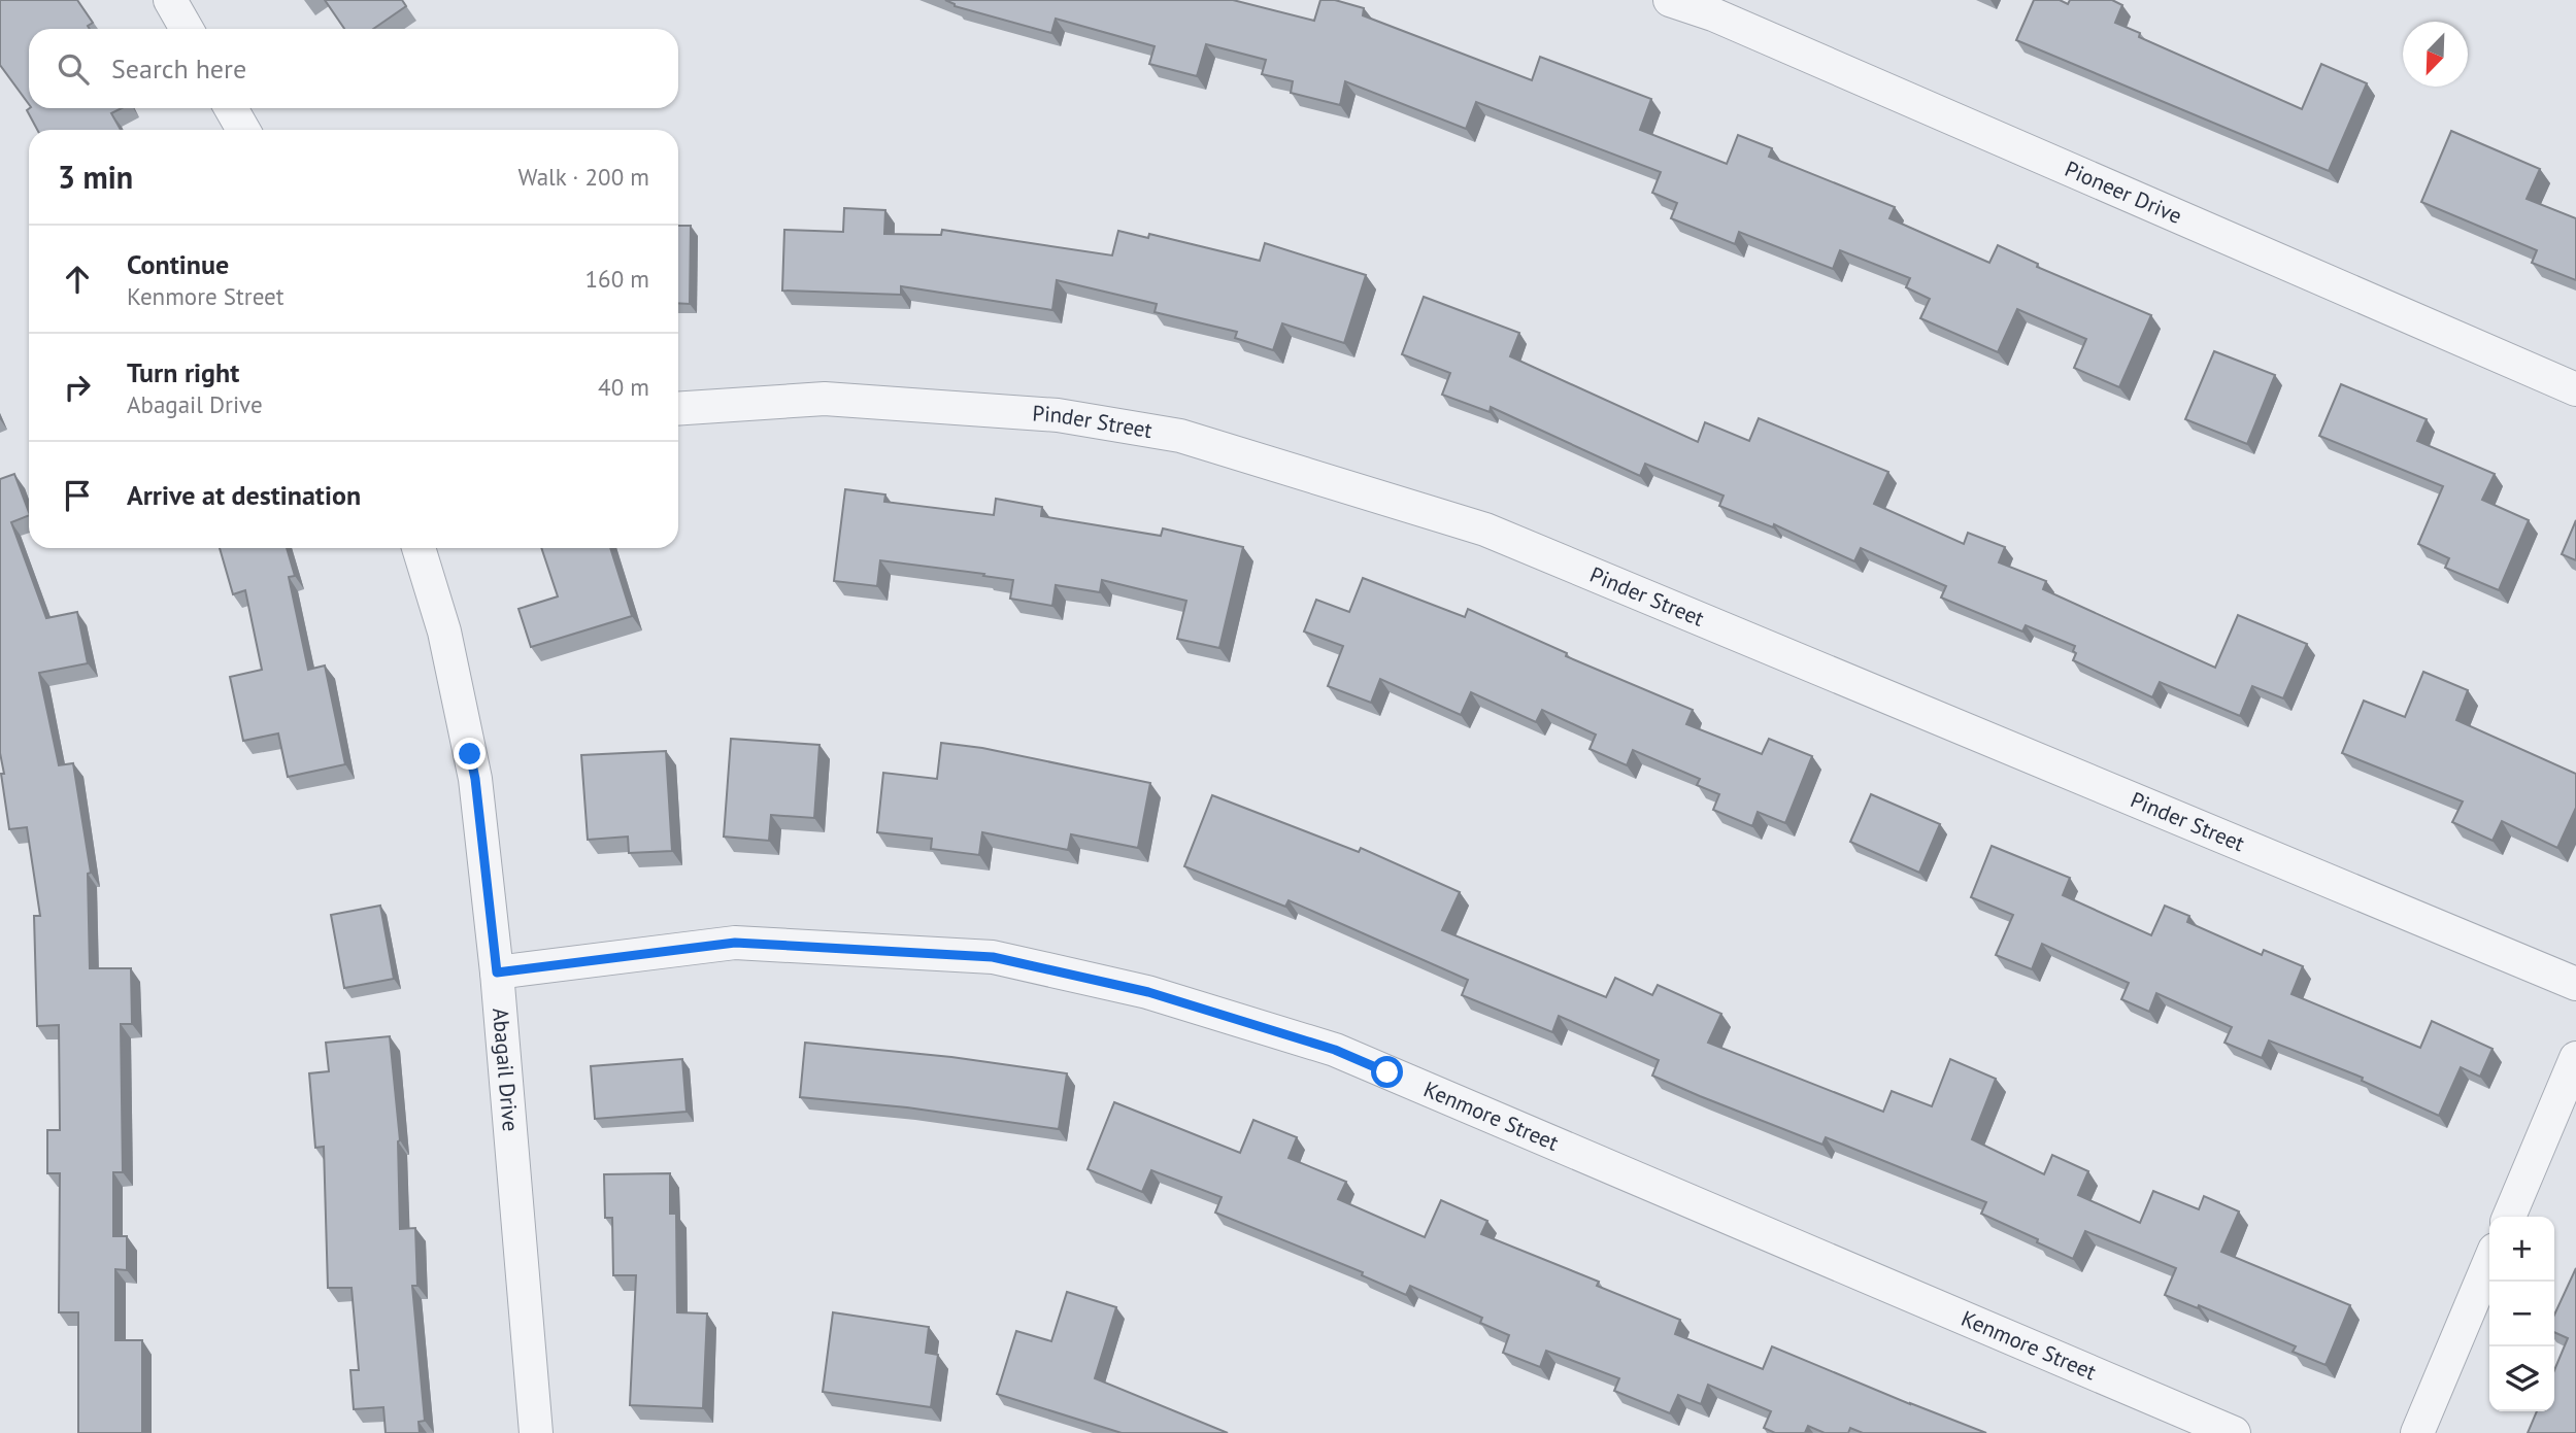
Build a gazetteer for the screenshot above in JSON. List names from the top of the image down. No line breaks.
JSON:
{"streets":{"street":["Pioneer Drive","Pinder Street","Abagail Drive","Kenmore Street"]},"crossings":[["Abagail Drive","Kenmore Street"]],"north":"bottom left","page":{"search":"Search here","heading":["3 min","Walk · 200 m"],"list":[["Continue","Kenmore Street","160 m"],["Turn right","Abagail Drive","40 m"],"Arrive at destination"],"map_buttons":["+","−"]}}
